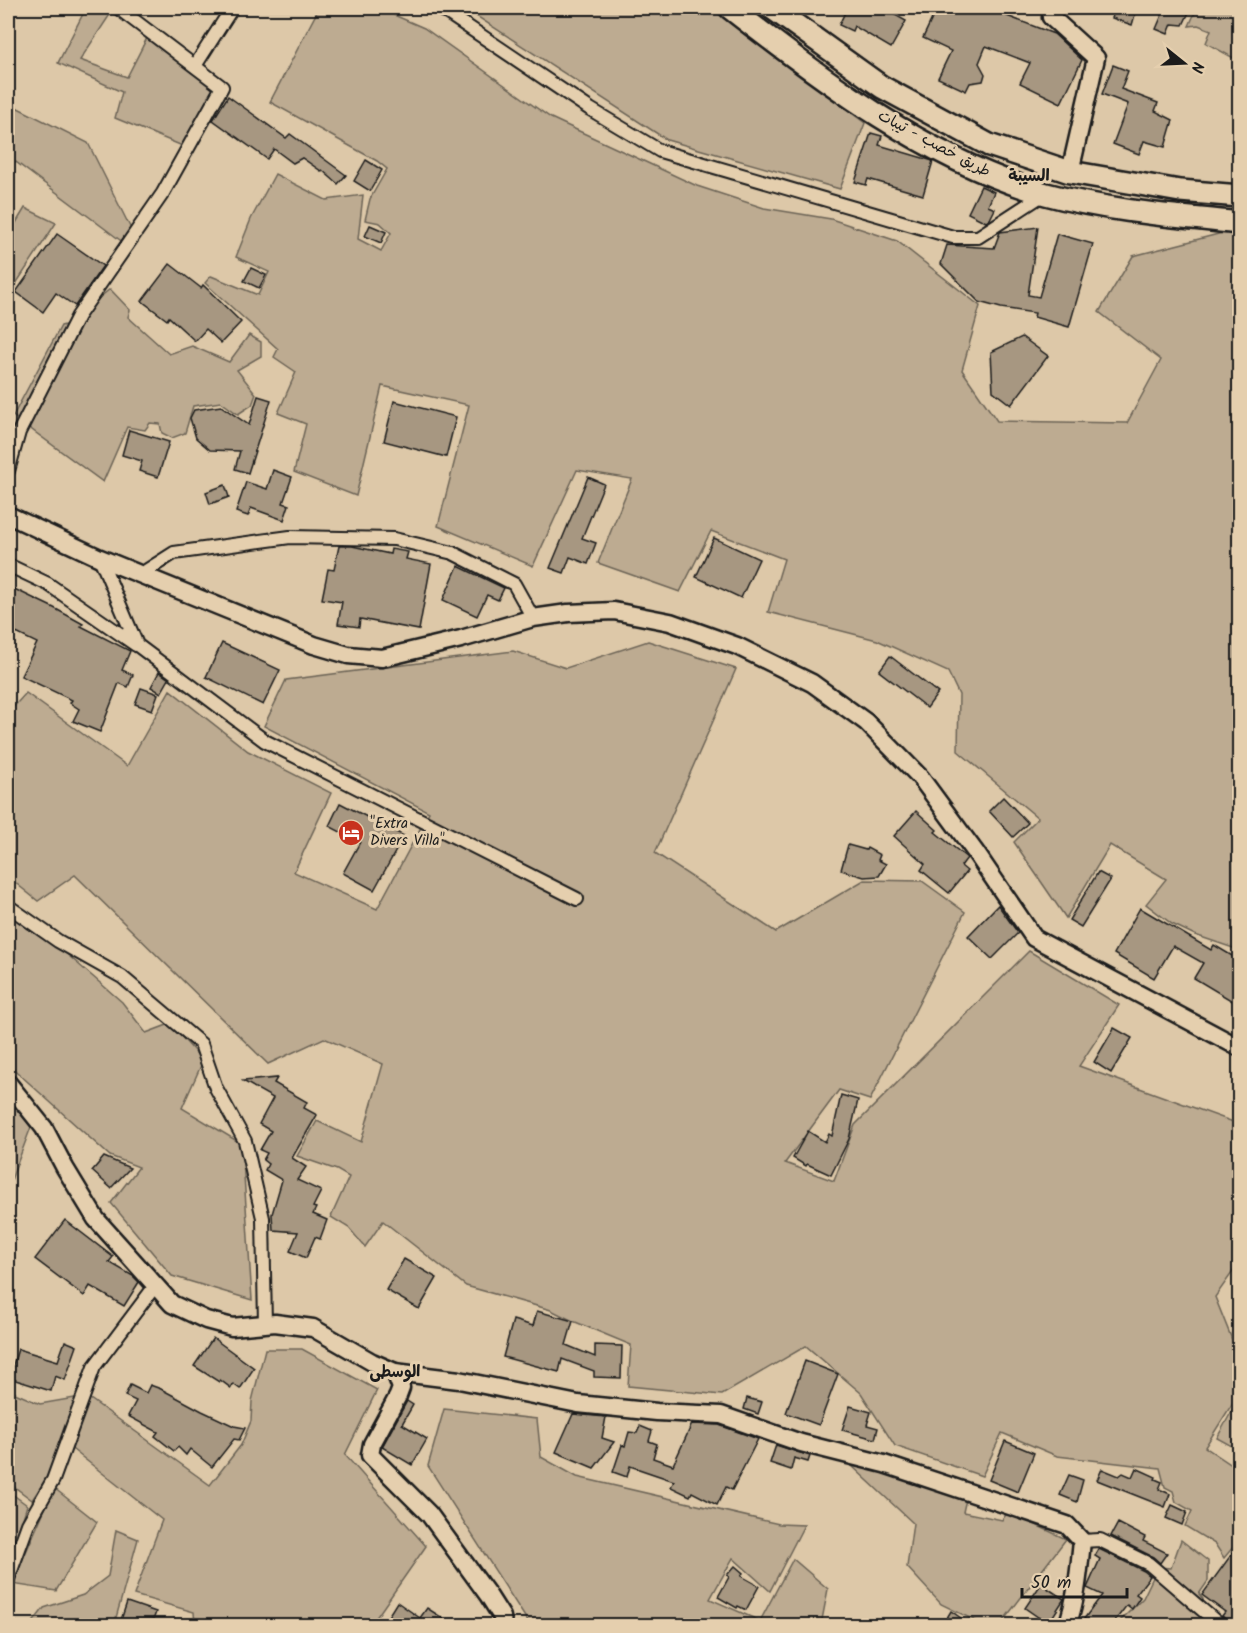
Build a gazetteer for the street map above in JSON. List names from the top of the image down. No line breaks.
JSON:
{"streets":{"highway":["طريق خصب - تيبات"]},"districts":["السيبة","الوسطى"],"places":{"hotel":["\"Extra Divers Villa\""]},"scale_bar":"50 m","north":"right"}
